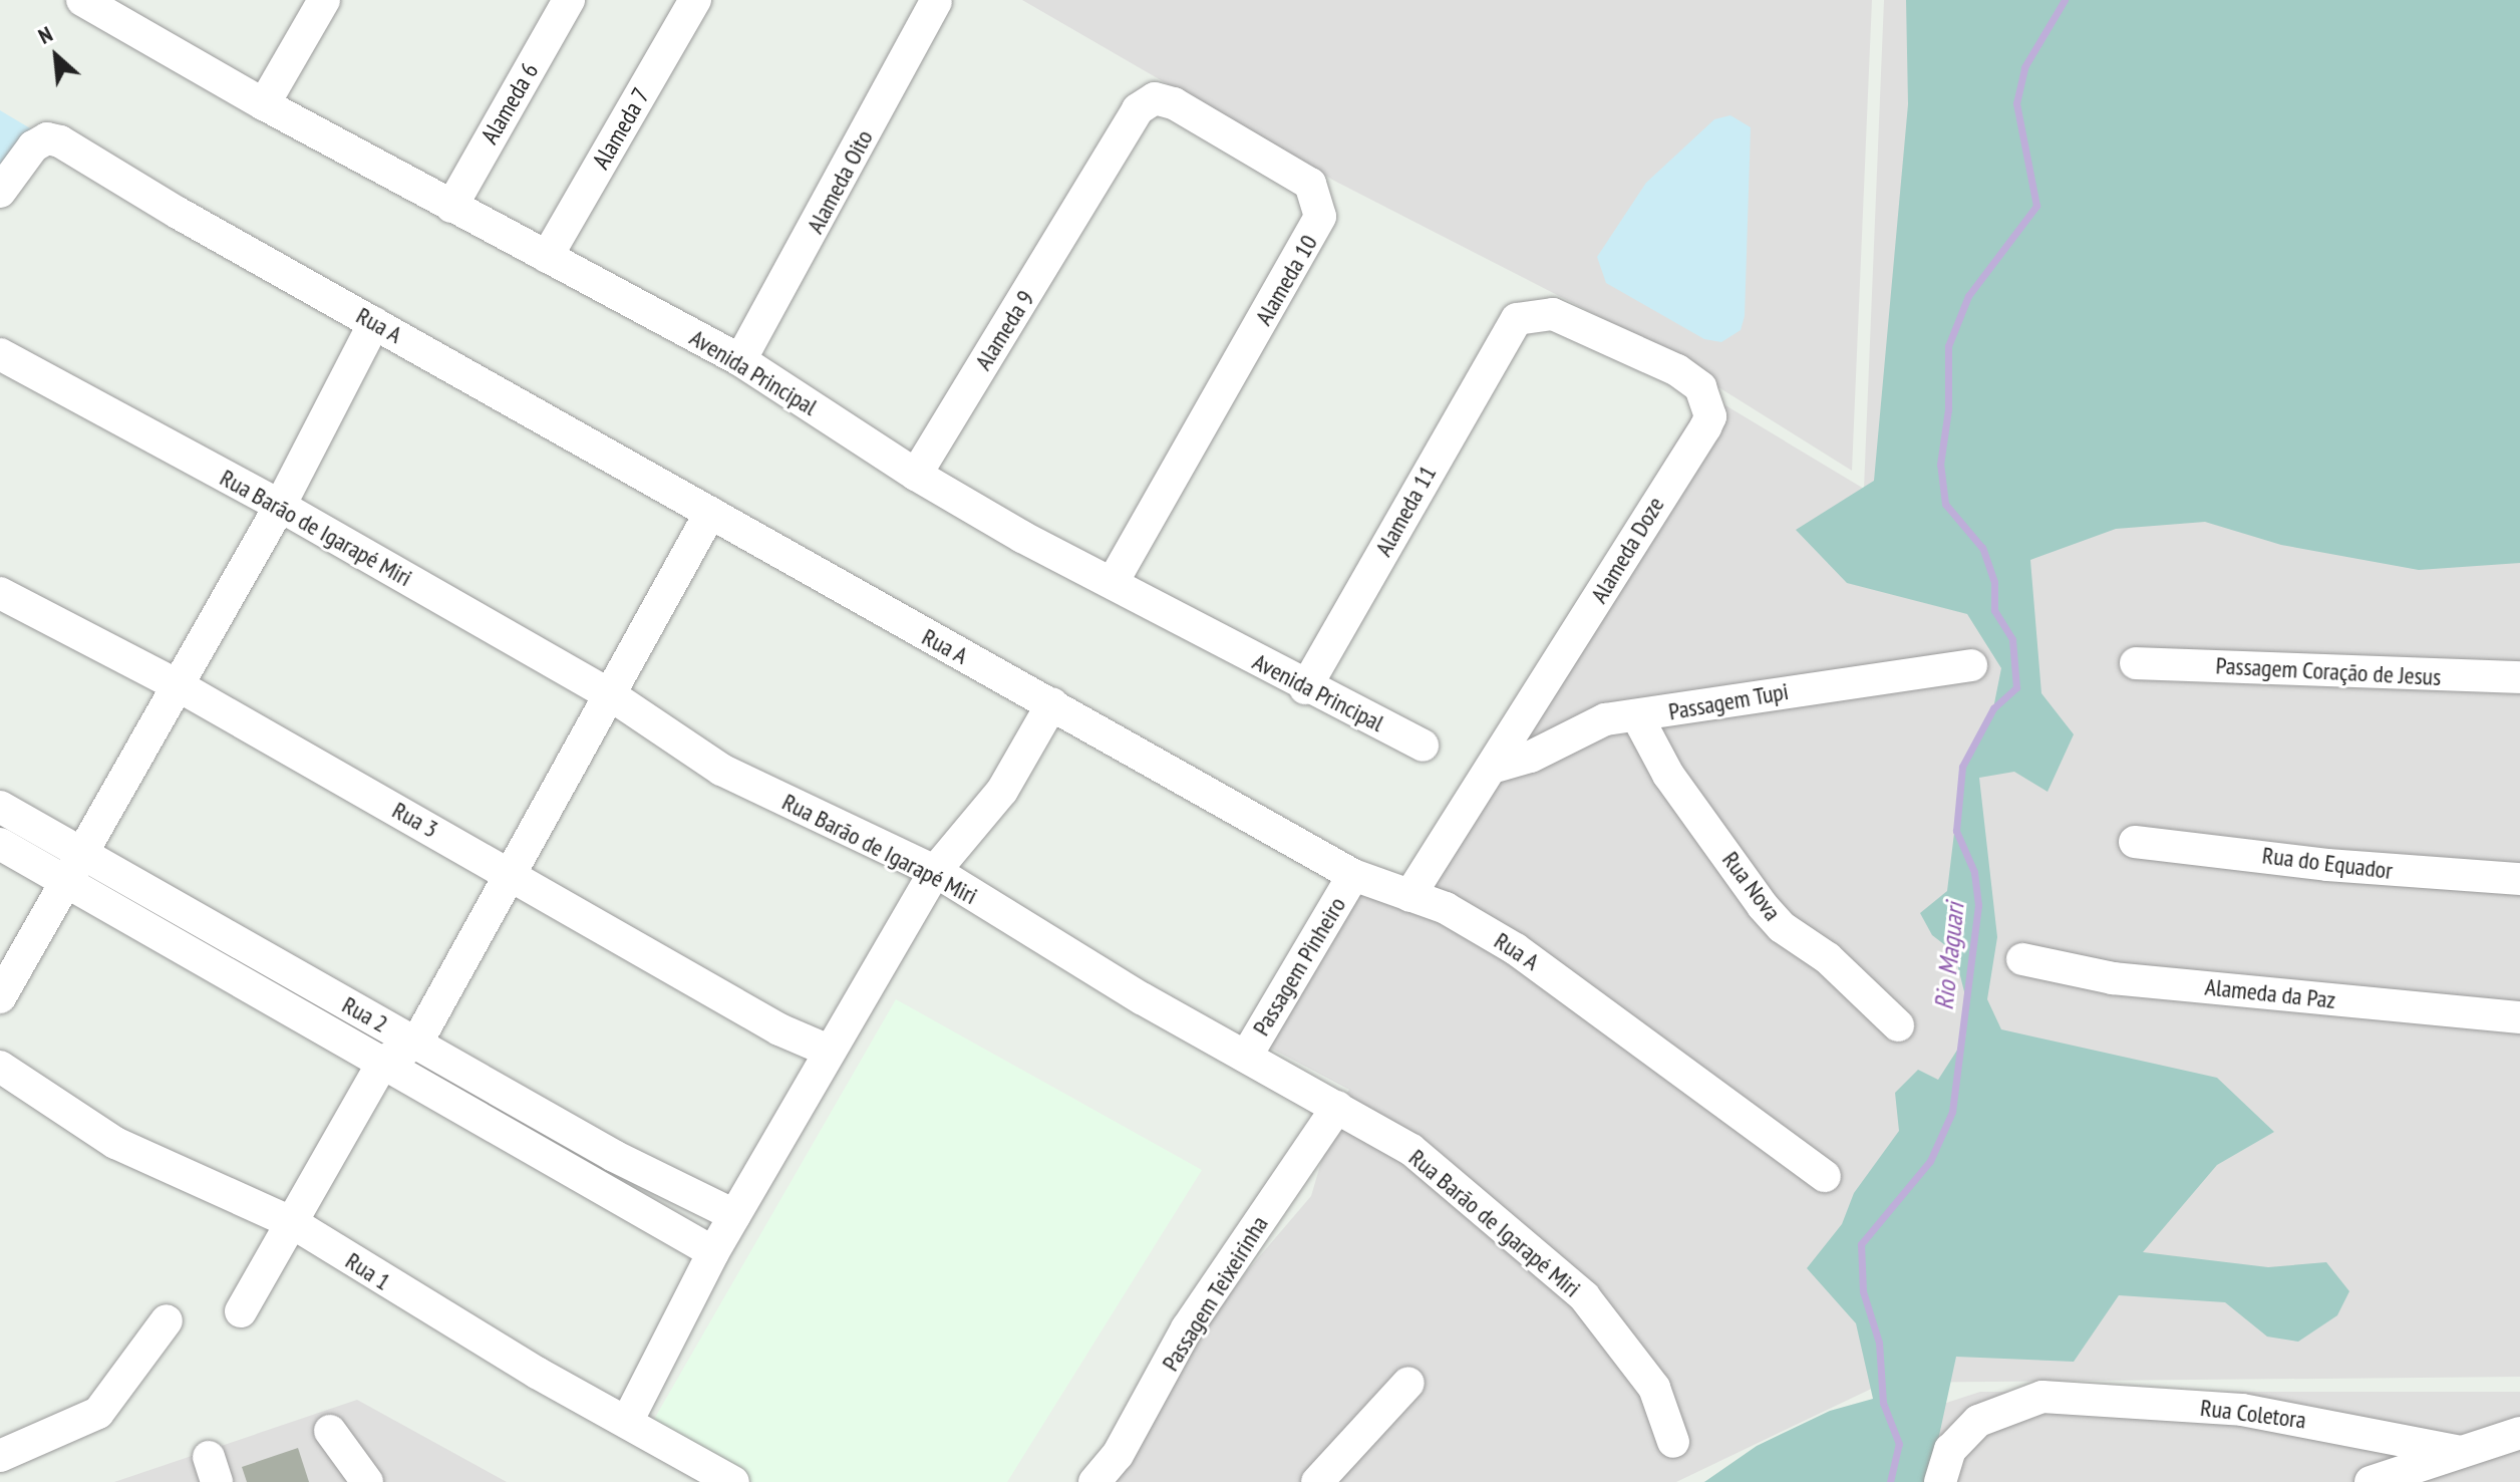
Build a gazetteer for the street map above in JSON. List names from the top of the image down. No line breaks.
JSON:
{"streets":{"street":["Alameda 6","Alameda 7","Alameda Oito","Alameda 10","Rua A","Alameda 9","Avenida Principal","Alameda 11","Rua Barão de Igarapé Miri","Alameda Doze","Passagem Coração de Jesus","Passagem Tupi","Rua 3","Rua do Equador","Rua Nova","Passagem Pinheiro","Alameda da Paz","Rua 2","Rua 1","Passagem Teixeirinha","Rua Coletora"]},"crossings":[["Alameda 6","Avenida Principal"],["Alameda 7","Avenida Principal"],["Alameda Oito","Avenida Principal"],["Alameda 10","Alameda 9"],["Alameda 10","Avenida Principal"],["Rua A","Alameda Doze"],["Rua A","Passagem Pinheiro"],["Alameda 9","Avenida Principal"],["Avenida Principal","Alameda 11"],["Alameda 11","Alameda Doze"],["Rua Barão de Igarapé Miri","Passagem Pinheiro"],["Rua Barão de Igarapé Miri","Passagem Teixeirinha"],["Alameda Doze","Passagem Tupi"],["Passagem Tupi","Rua Nova"]],"water":["Rio Maguari"],"north":"top left"}
